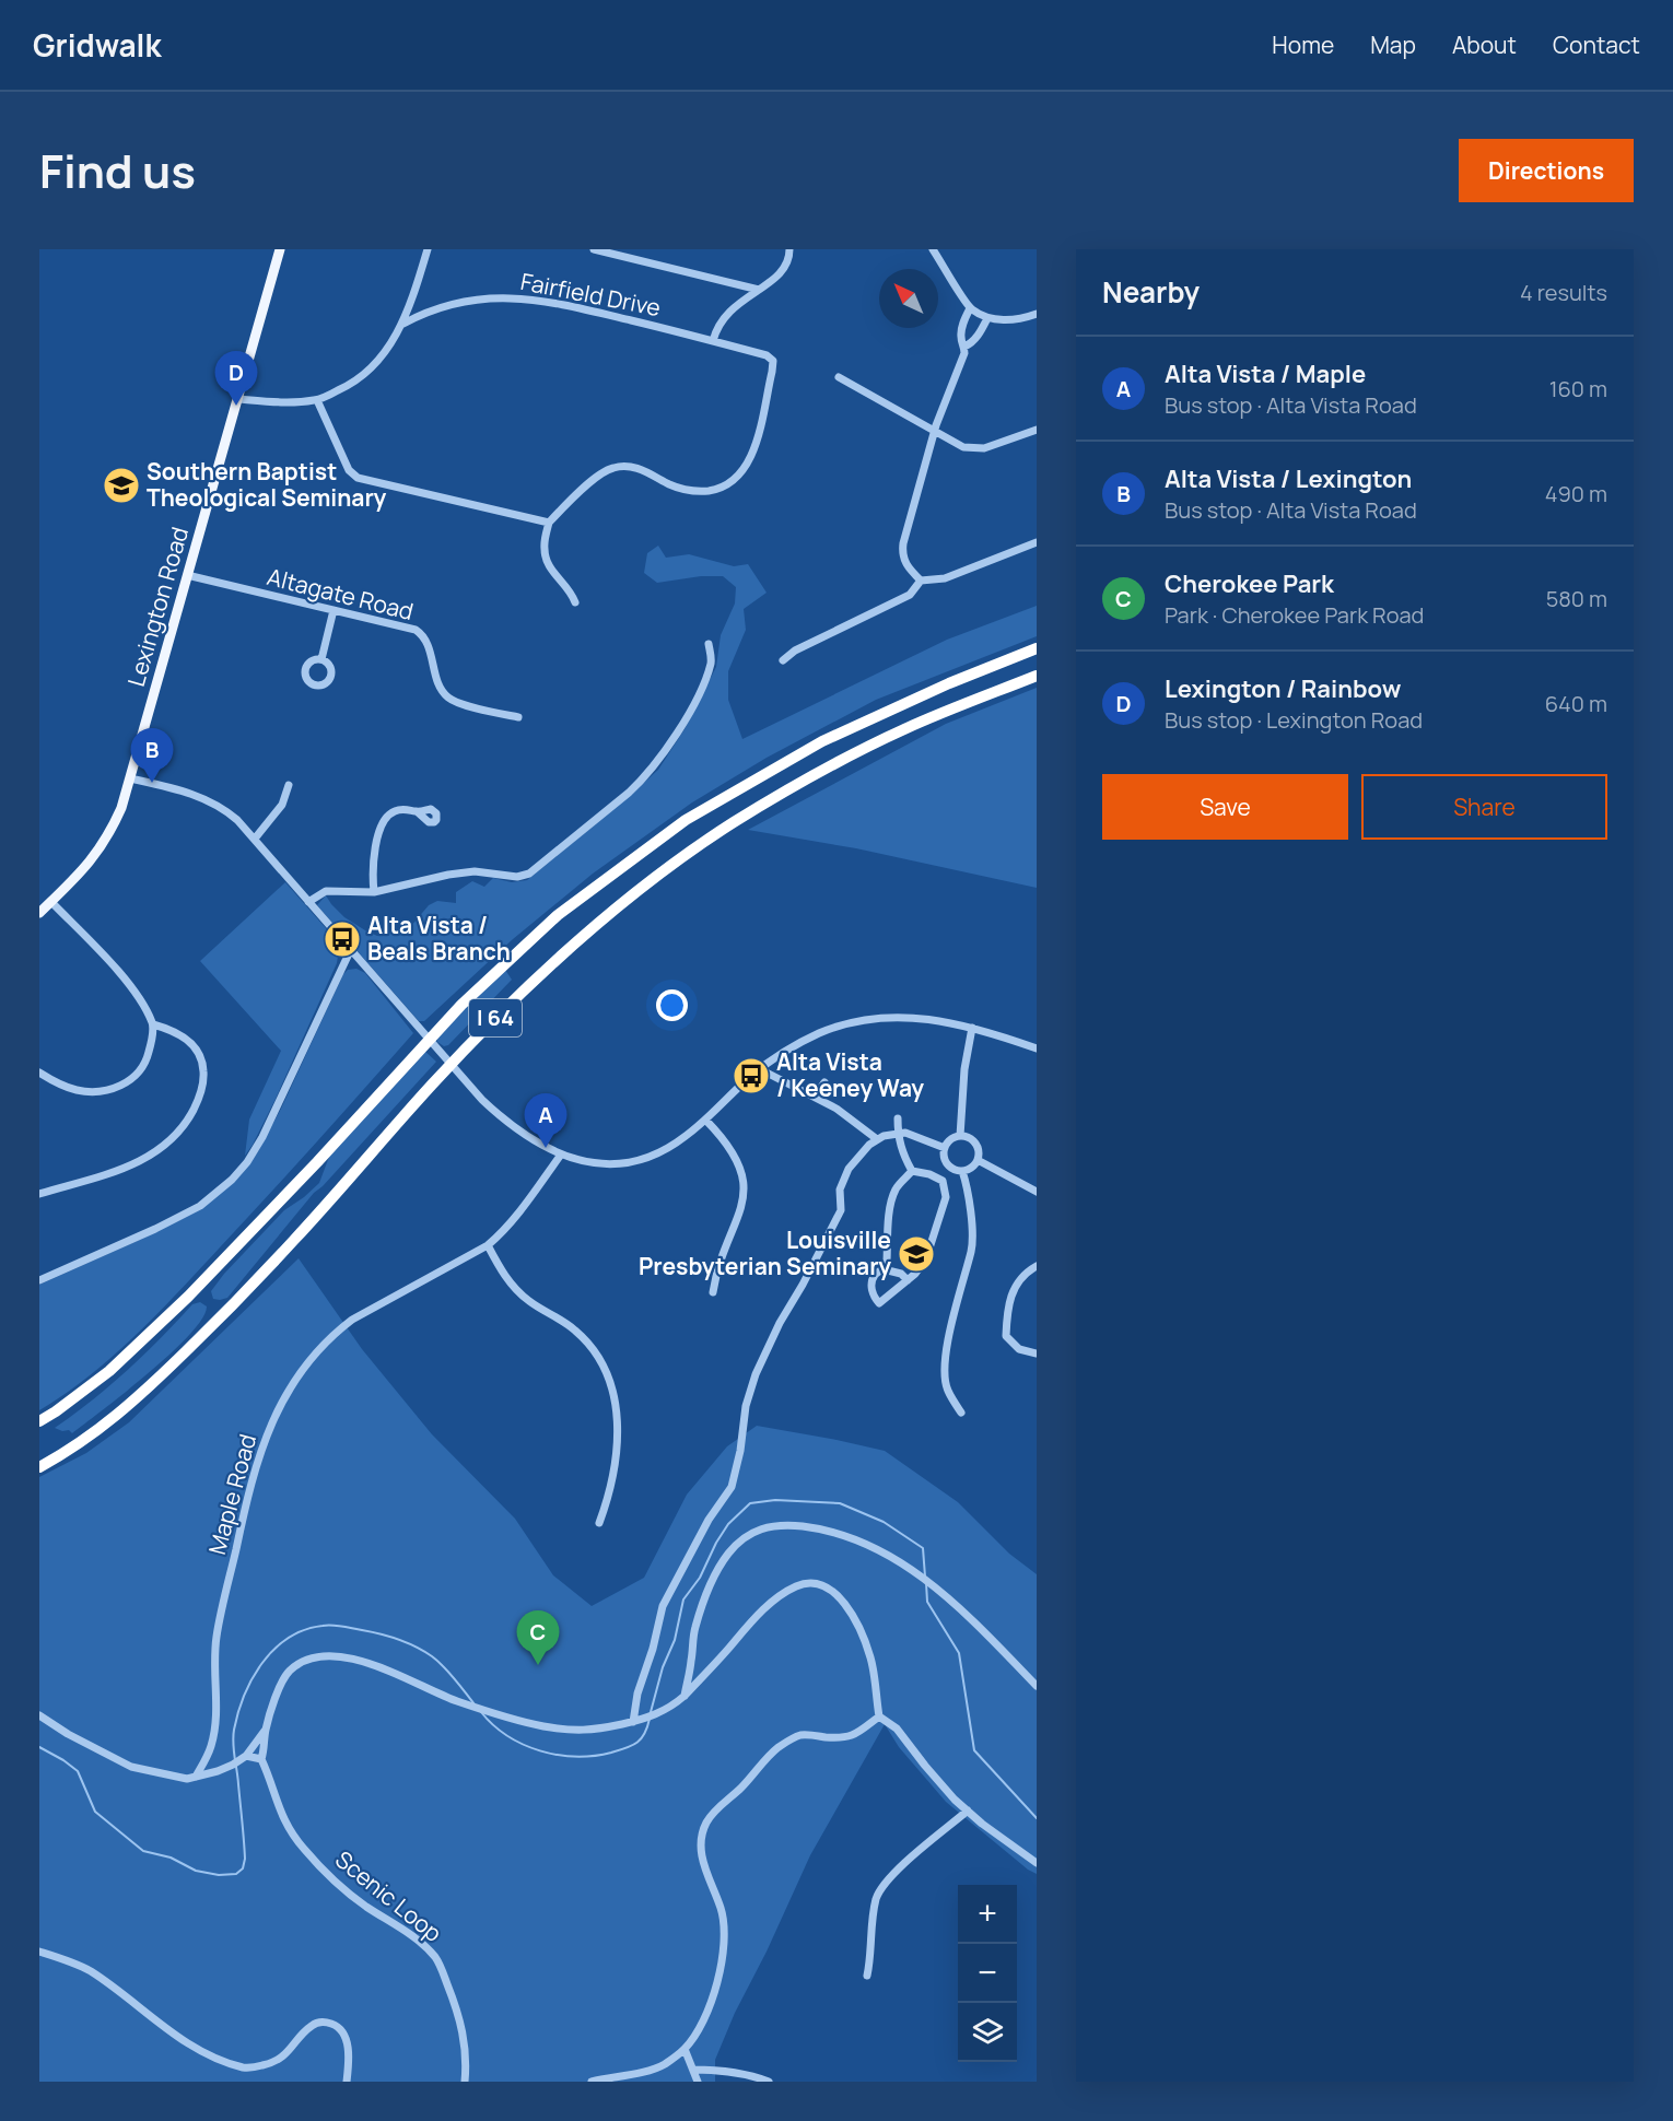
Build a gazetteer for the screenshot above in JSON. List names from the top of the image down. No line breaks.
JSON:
{"streets":{"highway":["I 64"],"main road":["Lexington Road"],"street":["Fairfield Drive","Altagate Road","Maple Road","Scenic Loop"]},"crossings":[["Altagate Road","Lexington Road"]],"places":{"school or university":["Southern Baptist Theological Seminary","Louisville Presbyterian Seminary"],"bus stop":["Alta Vista / Beals Branch","Alta Vista / Keeney Way"]},"north":"top left","page":{"header":"Gridwalk","nav":["Home","Map","About","Contact"],"title":"Find us","buttons":["Directions",["Save","Share"]],"heading":["Nearby","4 results"],"list":[{"mark":"A","name":"Alta Vista / Maple","note":"Bus stop · Alta Vista Road","value":"160 m"},{"mark":"B","name":"Alta Vista / Lexington","note":"Bus stop · Alta Vista Road","value":"490 m"},{"mark":"C","name":"Cherokee Park","note":"Park · Cherokee Park Road","value":"580 m"},{"mark":"D","name":"Lexington / Rainbow","note":"Bus stop · Lexington Road","value":"640 m"}],"pins":["D","B","A","C"],"map_buttons":["+","−"]}}
